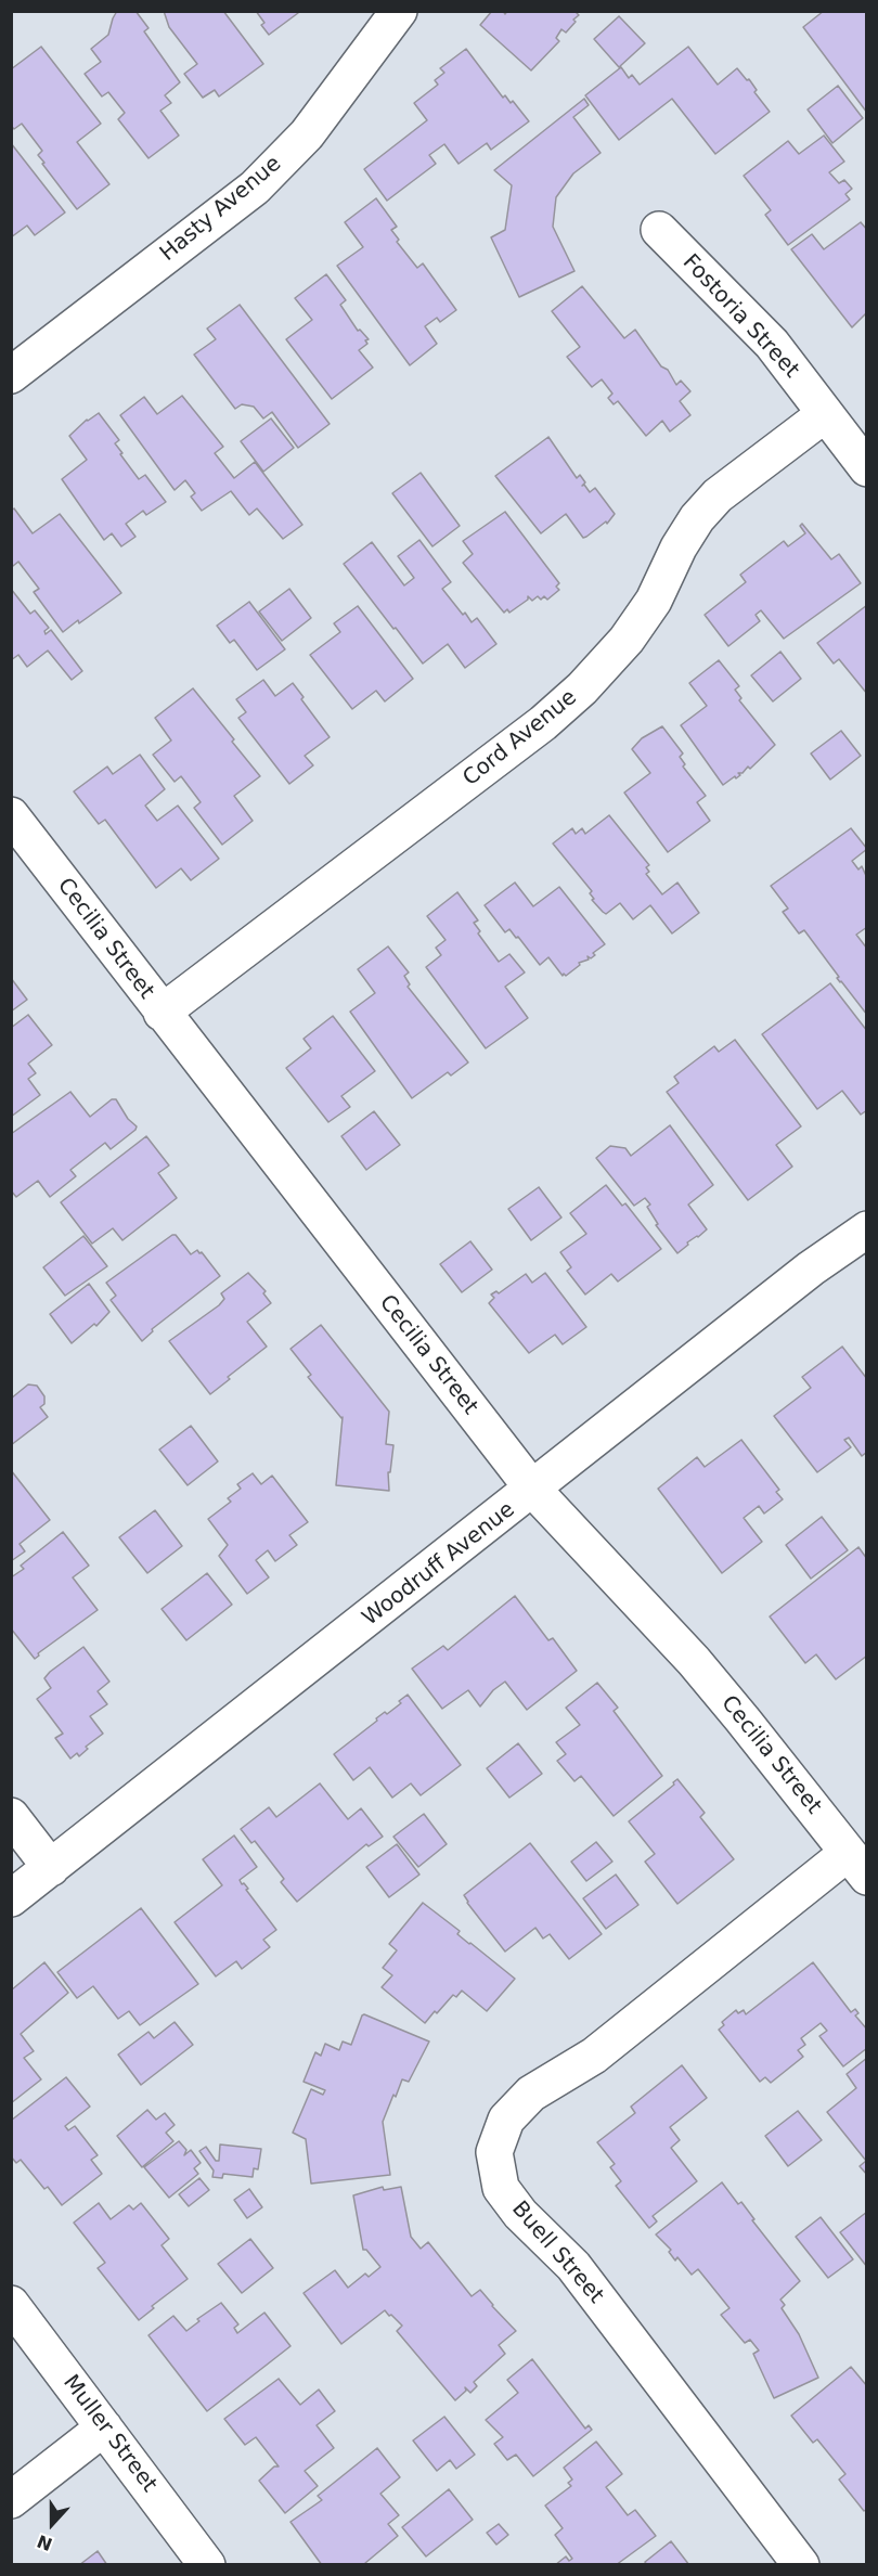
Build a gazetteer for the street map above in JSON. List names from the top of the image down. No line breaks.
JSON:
{"streets":{"street":["Hasty Avenue","Fostoria Street","Cord Avenue","Cecilia Street","Woodruff Avenue","Buell Street","Muller Street"]},"crossings":[["Fostoria Street","Cord Avenue"],["Cord Avenue","Cecilia Street"],["Cecilia Street","Woodruff Avenue"],["Cecilia Street","Buell Street"]],"north":"bottom"}
